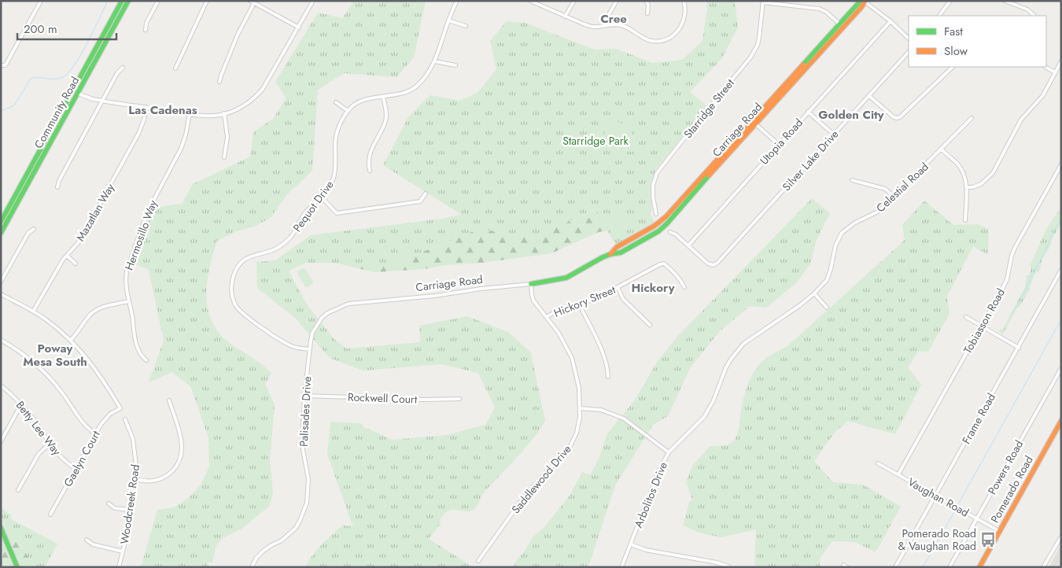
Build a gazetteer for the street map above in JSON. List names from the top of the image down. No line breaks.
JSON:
{"streets":{"main road":["Community Road","Carriage Road","Pomerado Road"],"street":["Starridge Street","Utopia Road","Silver Lake Drive","Celestial Road","Pequot Drive","Mazatlan Way","Hermosillo Way","Hickory Street","Tobiasson Road","Rockwell Court","Palisades Drive","Frame Road","Betty Lee Way","Gaelyn Court","Powers Road","Saddlewood Drive","Arbolitos Drive","Vaughan Road","Woodcreek Road"]},"crossings":[["Carriage Road","Pequot Drive"],["Carriage Road","Palisades Drive"],["Carriage Road","Saddlewood Drive"],["Utopia Road","Silver Lake Drive"],["Celestial Road","Arbolitos Drive"],["Pequot Drive","Palisades Drive"],["Hickory Street","Saddlewood Drive"],["Tobiasson Road","Vaughan Road"],["Rockwell Court","Palisades Drive"],["Frame Road","Vaughan Road"],["Betty Lee Way","Gaelyn Court"],["Powers Road","Vaughan Road"],["Pomerado Road","Vaughan Road"]],"districts":["Cree","Las Cadenas","Golden City","Hickory","Poway Mesa South"],"parks":["Starridge Park"],"places":{"bus stop":["Pomerado Road & Vaughan Road"]},"legend":["Fast","Slow"],"scale_bar":"200 m"}
